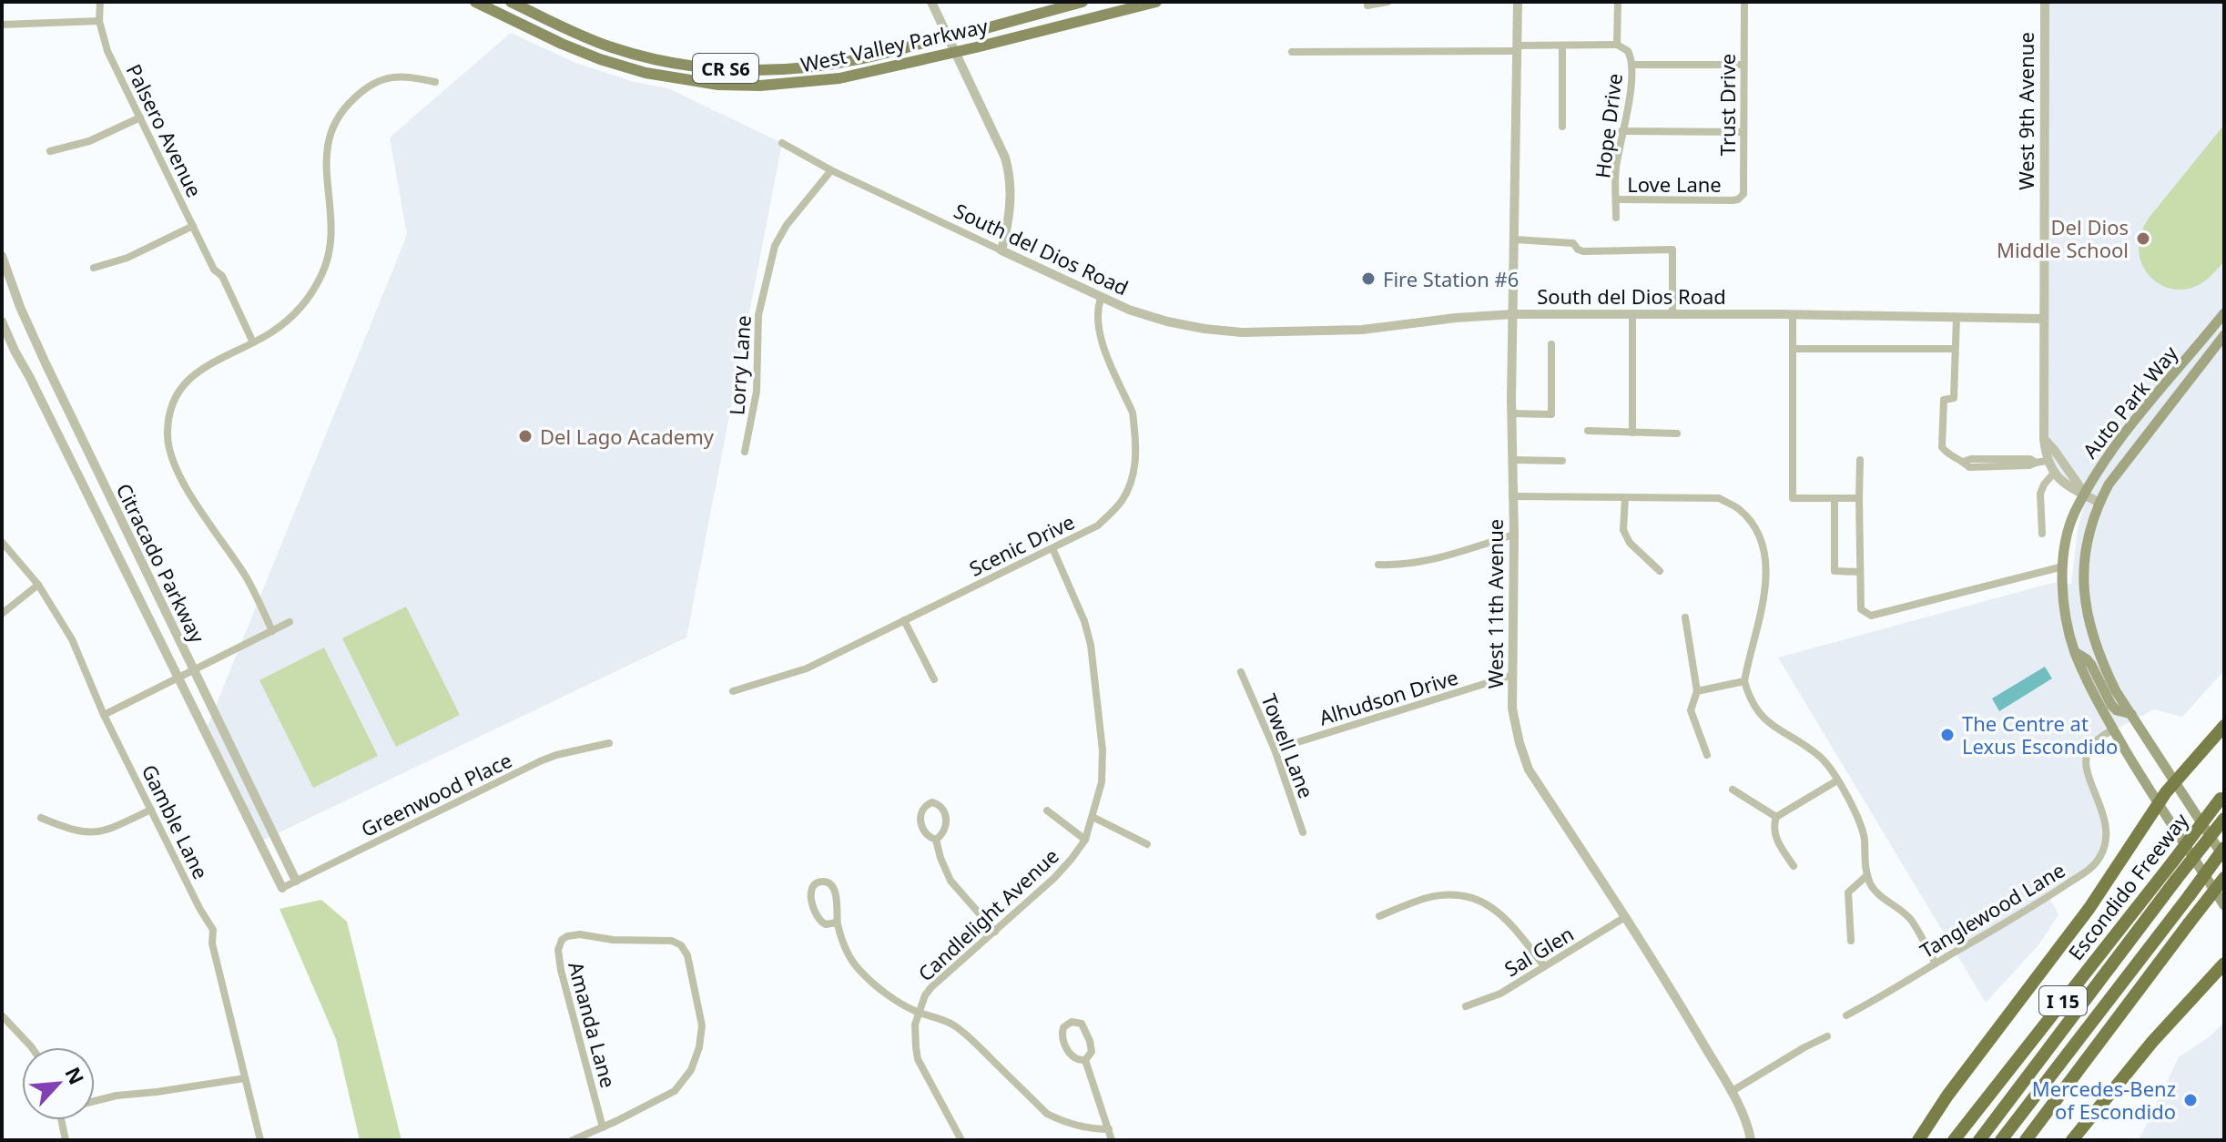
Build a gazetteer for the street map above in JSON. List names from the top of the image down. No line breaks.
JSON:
{"streets":{"highway":["Escondido Freeway","I 15"],"main road":["West Valley Parkway","CR S6","Auto Park Way"],"street":["Trust Drive","West 9th Avenue","Hope Drive","Palsero Avenue","Love Lane","South del Dios Road","Lorry Lane","Scenic Drive","Citracado Parkway","West 11th Avenue","Alhudson Drive","Towell Lane","Greenwood Place","Gamble Lane","Tanglewood Lane","Candlelight Avenue","Sal Glen","Amanda Lane"]},"crossings":[["Trust Drive","Love Lane"],["West 9th Avenue","South del Dios Road"],["West 9th Avenue","Auto Park Way"],["Hope Drive","Love Lane"],["South del Dios Road","Lorry Lane"],["South del Dios Road","Scenic Drive"],["South del Dios Road","West 11th Avenue"],["Auto Park Way","Tanglewood Lane"],["Scenic Drive","Candlelight Avenue"],["Citracado Parkway","Greenwood Place"],["West 11th Avenue","Alhudson Drive"],["West 11th Avenue","Sal Glen"],["Alhudson Drive","Towell Lane"]],"places":["Del Dios Middle School","Fire Station #6","Del Lago Academy","The Centre at Lexus Escondido","Mercedes-Benz of Escondido"],"north":"top right"}
